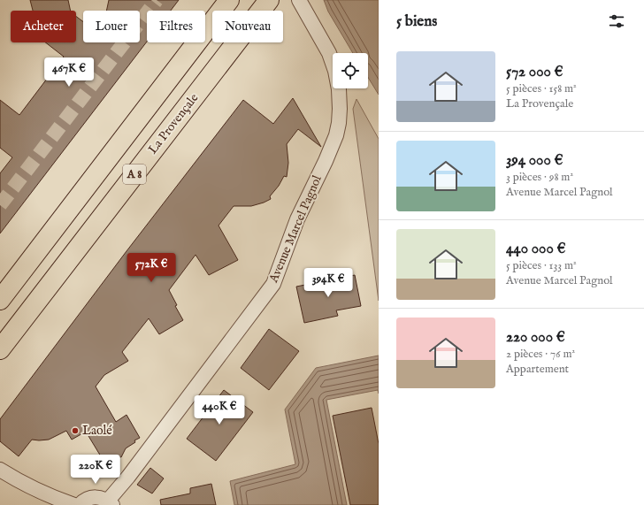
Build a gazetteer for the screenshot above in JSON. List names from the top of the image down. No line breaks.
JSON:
{"streets":{"highway":["La Provençale","A 8"],"street":["Avenue Marcel Pagnol"]},"places":["Laolé"],"page":{"heading":"5 biens","chip":["Acheter","Louer","Filtres","Nouveau"],"list":[{"name":"572 000 €","note":"5 pièces · 158 m² · La Provençale"},{"name":"394 000 €","note":"3 pièces · 98 m² · Avenue Marcel Pagnol"},{"name":"440 000 €","note":"5 pièces · 133 m² · Avenue Marcel Pagnol"},{"name":"220 000 €","note":"2 pièces · 76 m² · Appartement"}],"price":["467K €","572K €","394K €","440K €","220K €"]}}
